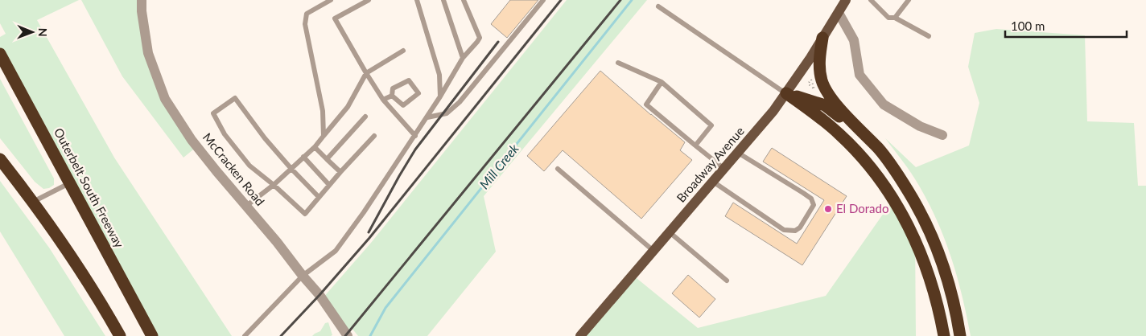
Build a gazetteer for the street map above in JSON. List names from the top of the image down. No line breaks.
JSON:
{"streets":{"highway":["Outerbelt South Freeway"],"main road":["Broadway Avenue"],"street":["McCracken Road"]},"water":["Mill Creek"],"places":["El Dorado"],"scale_bar":"100 m","north":"right"}
